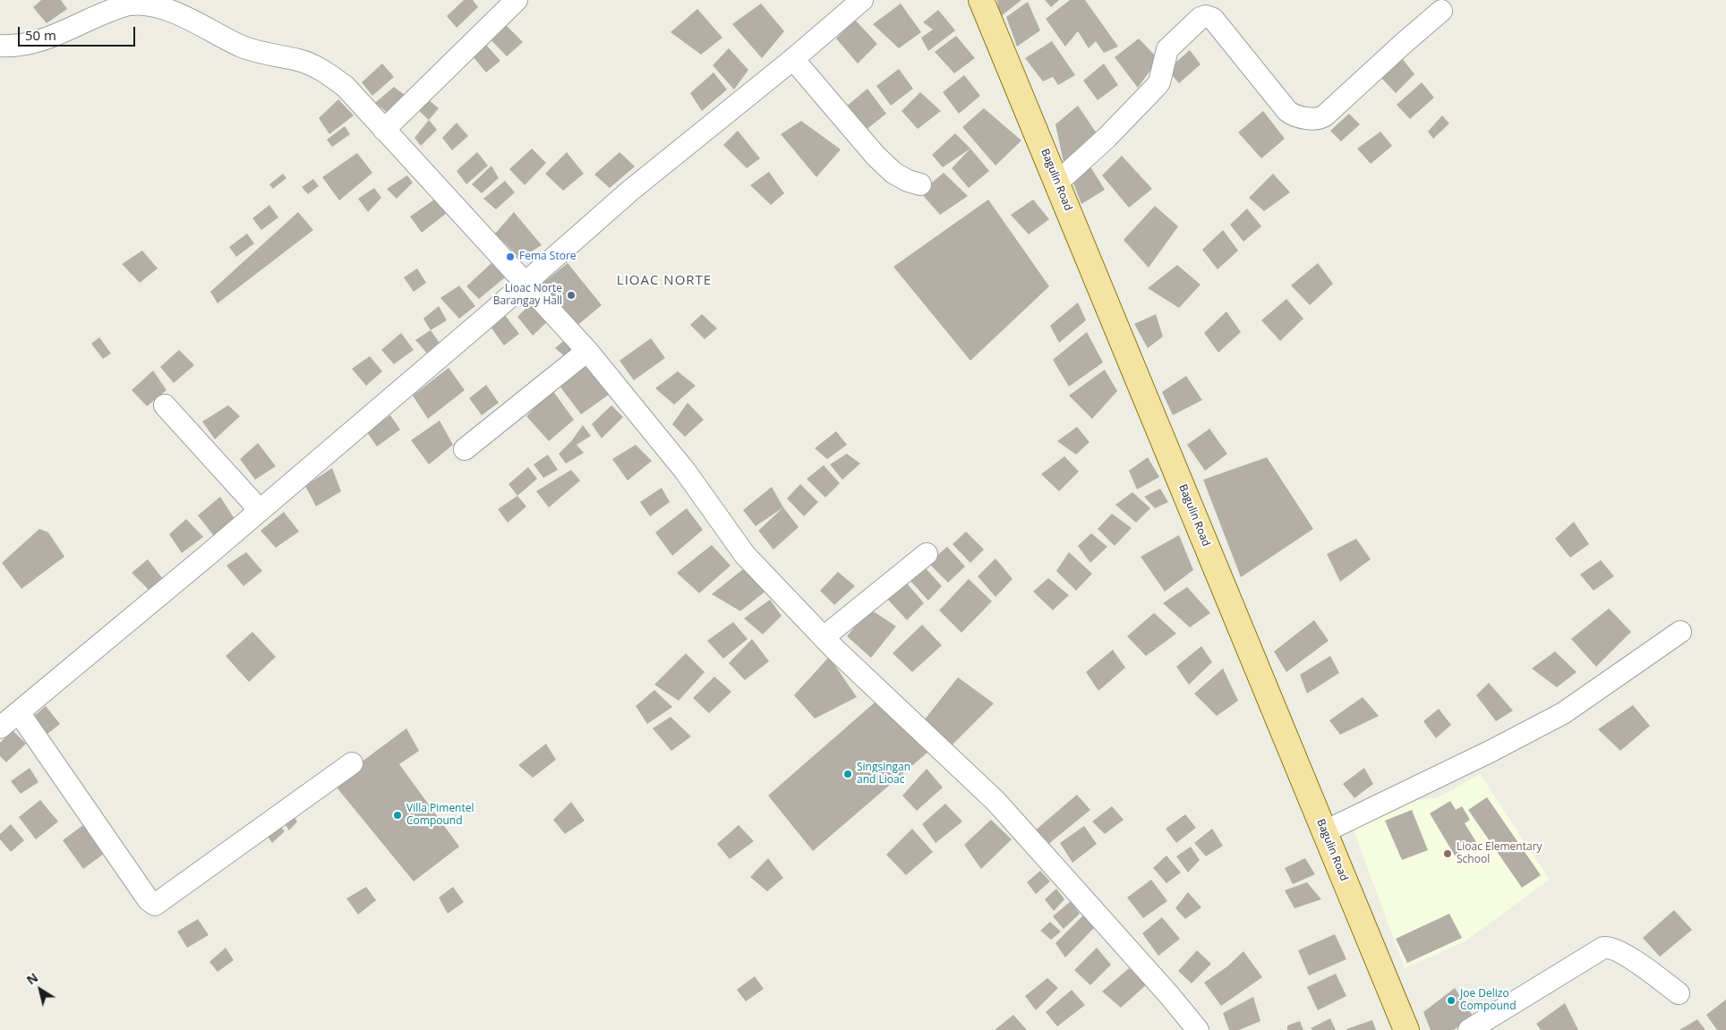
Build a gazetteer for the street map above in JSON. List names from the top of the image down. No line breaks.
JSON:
{"streets":{"main road":["Bagulin Road"]},"districts":["LIOAC NORTE"],"places":["Fema Store","Lioac Norte Barangay Hall","Singsingan and Lioac","Villa Pimentel Compound","Lioac Elementary School","Joe Delizo Compound"],"scale_bar":"50 m","north":"top left"}
